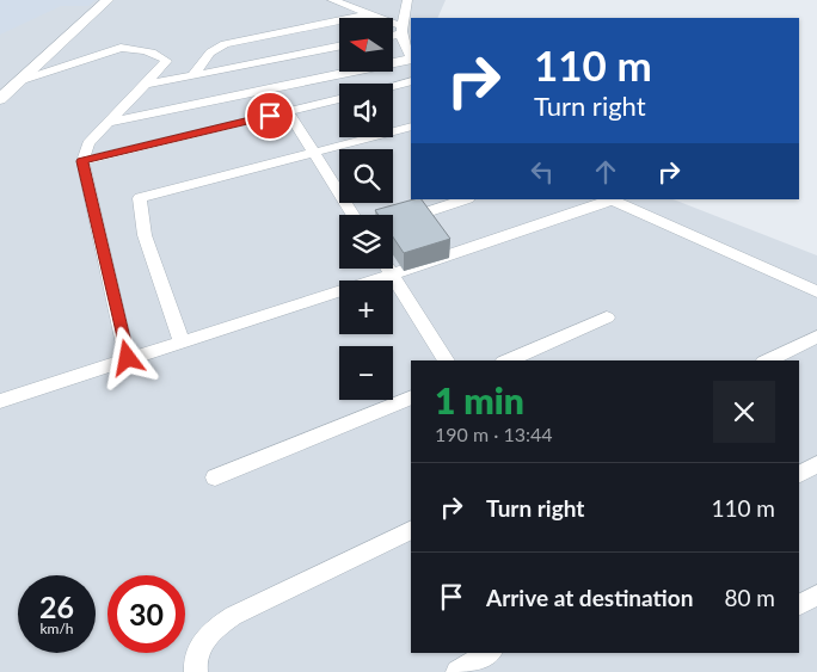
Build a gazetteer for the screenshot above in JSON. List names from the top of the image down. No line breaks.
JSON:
{"north":"left","page":{"map_buttons":["+","−"],"turn":["110 m","Turn right"],"heading":["1 min","190 m · 13:44"],"list":[{"name":"Turn right","value":"110 m"},{"name":"Arrive at destination","value":"80 m"}],"speed":"26 km/h","limit":"30"}}
